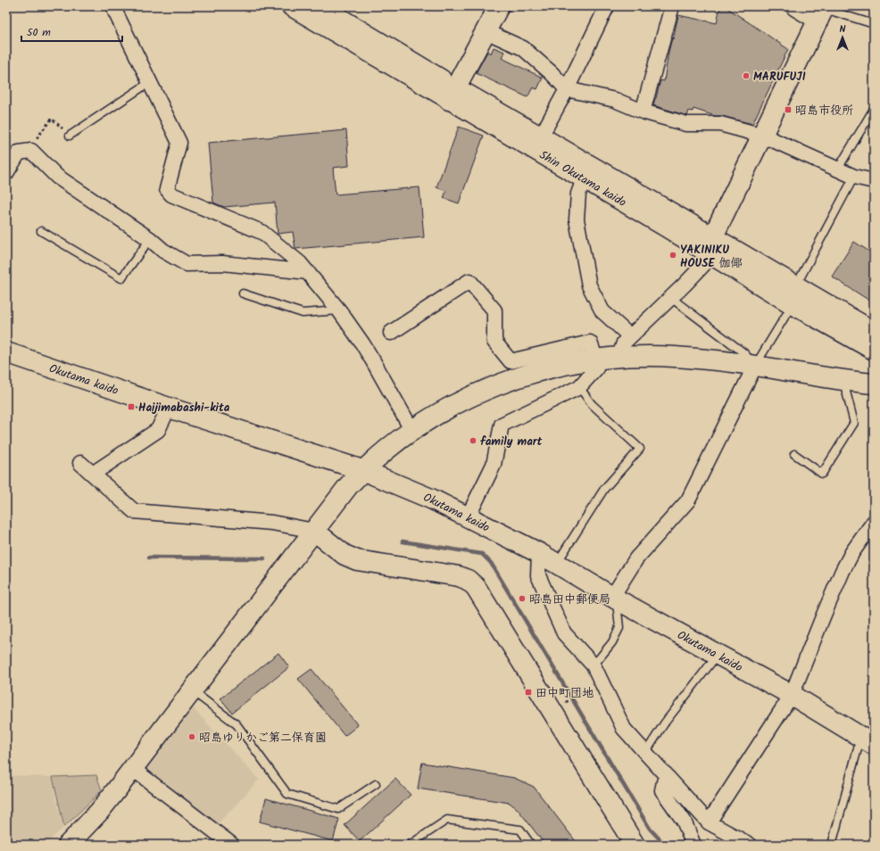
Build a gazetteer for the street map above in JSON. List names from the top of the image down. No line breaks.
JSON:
{"streets":{"main road":["Shin Okutama kaido","Okutama kaido"]},"places":{"other":["MARUFUJI","YAKINIKU HOUSE 伽倻","family mart","昭島田中郵便局","昭島ゆりかご第二保育園"],"transit":["昭島市役所","Haijimabashi-kita","田中町団地"]},"scale_bar":"50 m","north":"top"}
